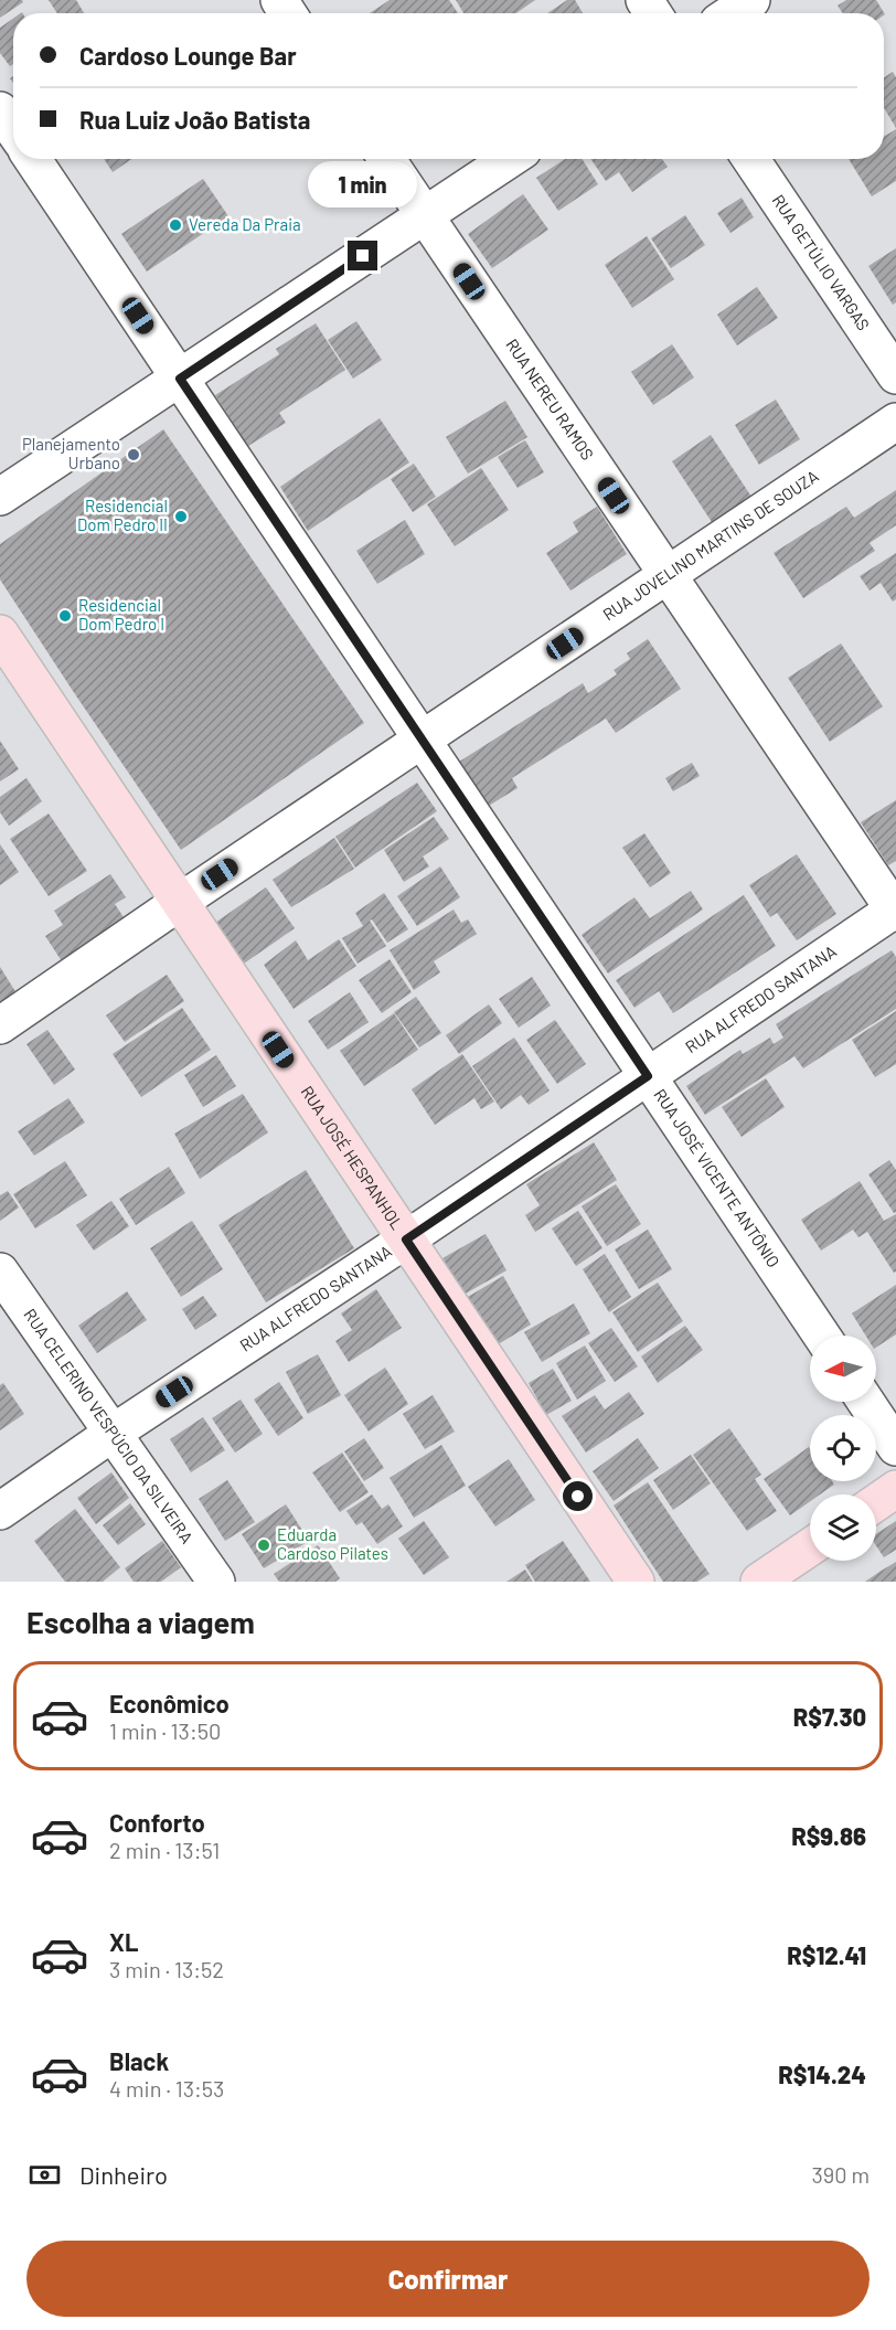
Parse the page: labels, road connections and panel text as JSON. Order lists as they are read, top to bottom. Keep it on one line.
{"streets":{"main road":["RUA JOSÉ HESPANHOL"],"street":["RUA GETÚLIO VARGAS","RUA NEREU RAMOS","RUA JOVELINO MARTINS DE SOUZA","RUA ALFREDO SANTANA","RUA JOSÉ VICENTE ANTÔNIO","RUA CELERINO VESPÚCIO DA SILVEIRA"]},"crossings":[["RUA NEREU RAMOS","RUA JOVELINO MARTINS DE SOUZA"],["RUA NEREU RAMOS","RUA ALFREDO SANTANA"],["RUA JOVELINO MARTINS DE SOUZA","RUA JOSÉ HESPANHOL"],["RUA JOVELINO MARTINS DE SOUZA","RUA JOSÉ VICENTE ANTÔNIO"],["RUA ALFREDO SANTANA","RUA JOSÉ HESPANHOL"],["RUA ALFREDO SANTANA","RUA JOSÉ VICENTE ANTÔNIO"],["RUA ALFREDO SANTANA","RUA CELERINO VESPÚCIO DA SILVEIRA"]],"places":["Vereda Da Praia","Planejamento Urbano","Residencial Dom Pedro II","Residencial Dom Pedro I","Eduarda Cardoso Pilates"],"north":"left","page":{"banner":["Cardoso Lounge Bar","Rua Luiz João Batista"],"bubble":"1 min","heading":"Escolha a viagem","list":[{"name":"Econômico","note":"1 min · 13:50","value":"R$7.30"},{"name":"Conforto","note":"2 min · 13:51","value":"R$9.86"},{"name":"XL","note":"3 min · 13:52","value":"R$12.41"},{"name":"Black","note":"4 min · 13:53","value":"R$14.24"}],"pay":["Dinheiro","390 m"],"buttons":"Confirmar"}}
